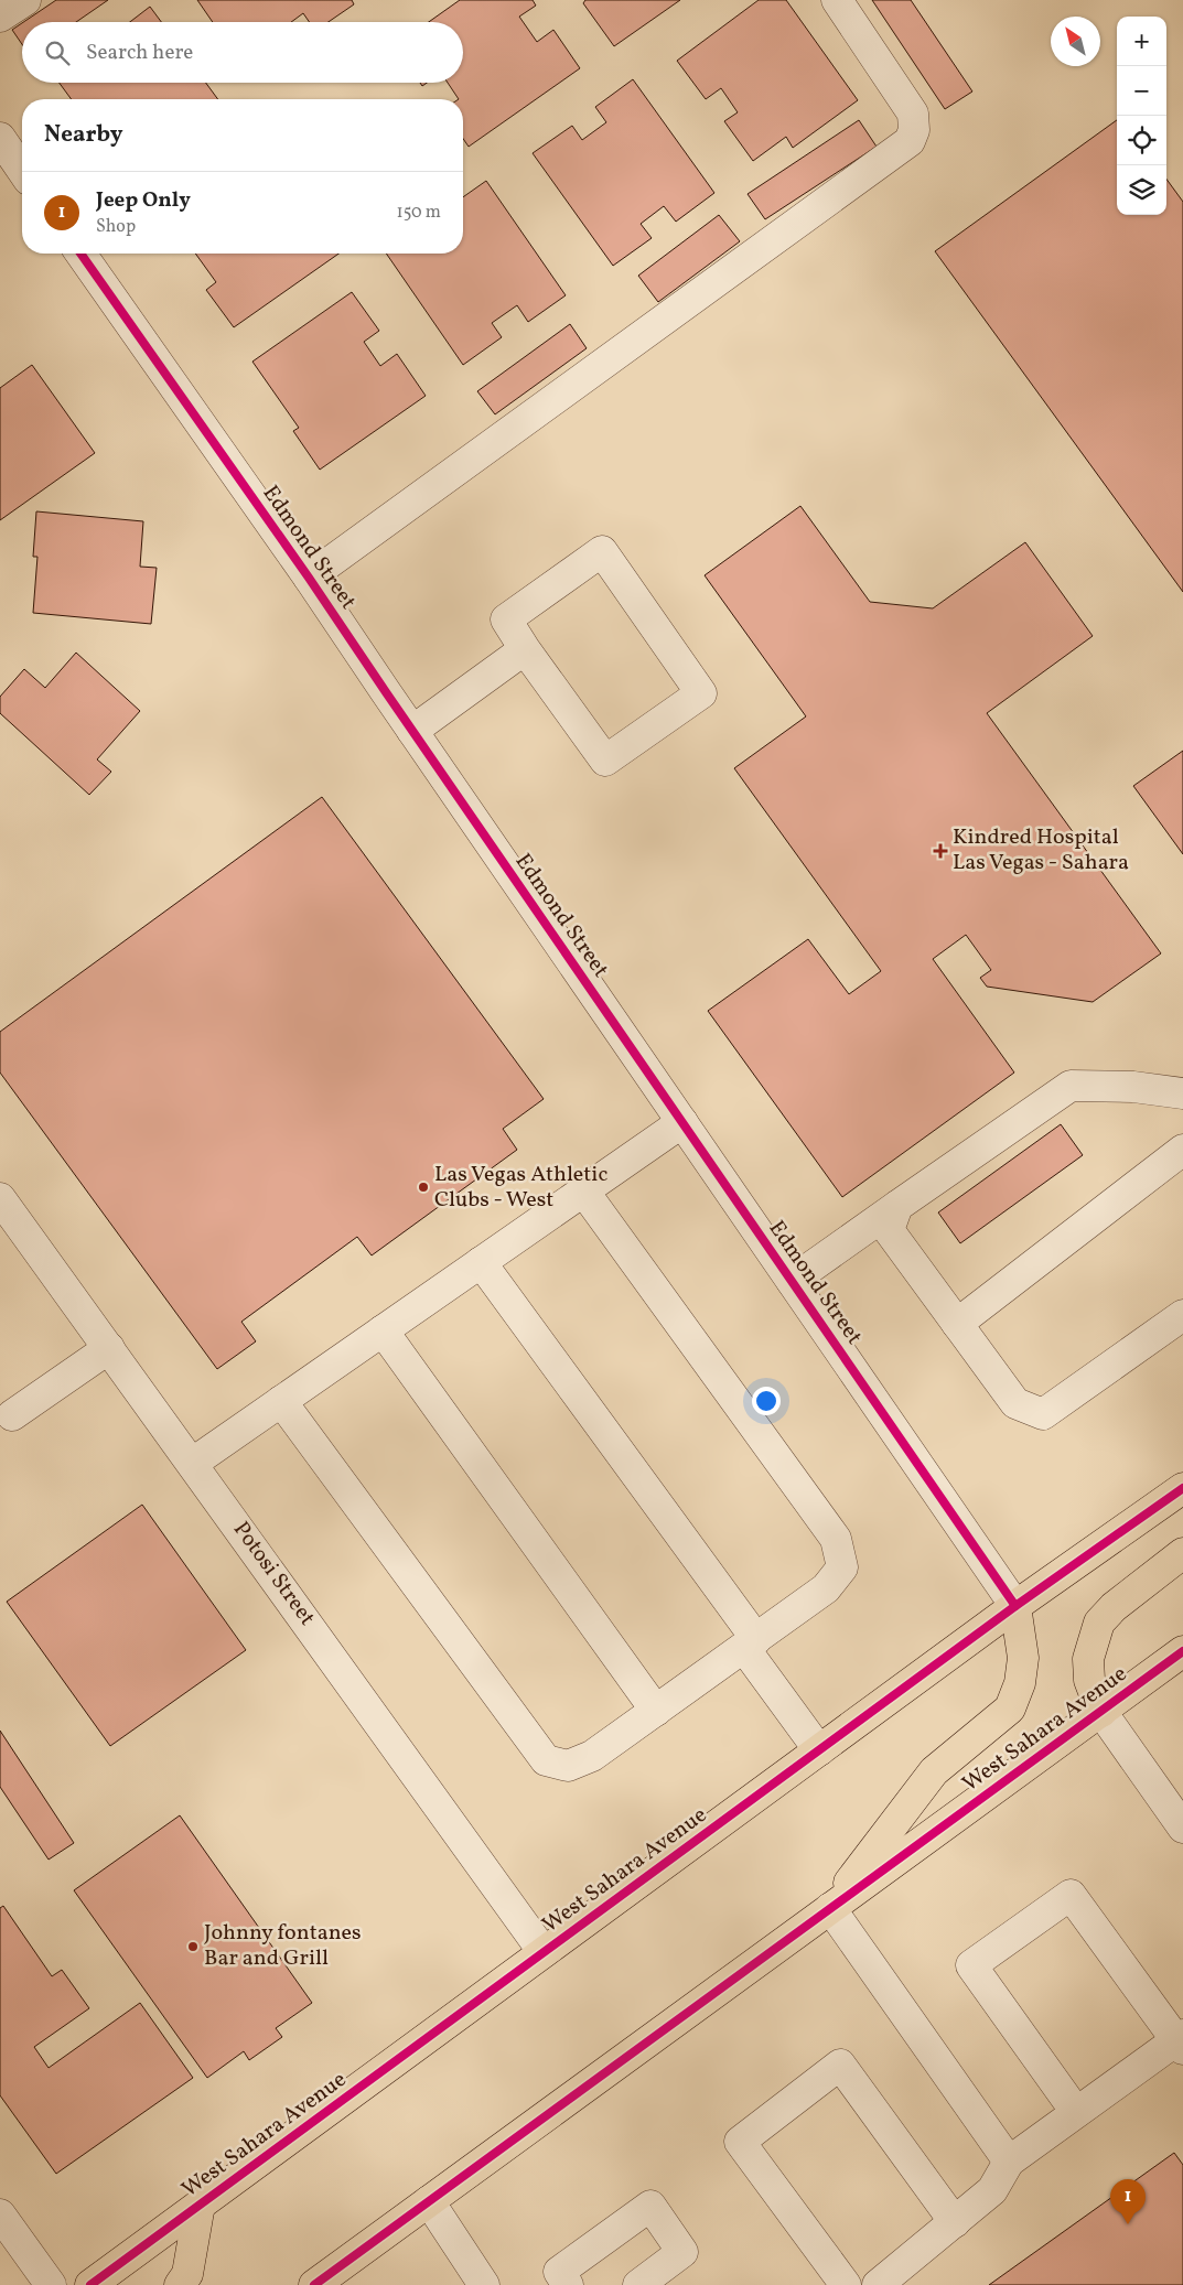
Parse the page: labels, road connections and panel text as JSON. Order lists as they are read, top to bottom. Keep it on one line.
{"streets":{"main road":["West Sahara Avenue"],"street":["Edmond Street","Potosi Street"]},"crossings":[["Edmond Street","West Sahara Avenue"],["Potosi Street","West Sahara Avenue"]],"places":{"health":["Kindred Hospital Las Vegas - Sahara"],"other":["Las Vegas Athletic Clubs - West","Johnny fontanes Bar and Grill"]},"north":"top left","page":{"map_buttons":["+","−"],"search":"Search here","heading":"Nearby","list":[{"mark":"1","name":"Jeep Only","note":"Shop","value":"150 m"}],"pins":"1"}}
